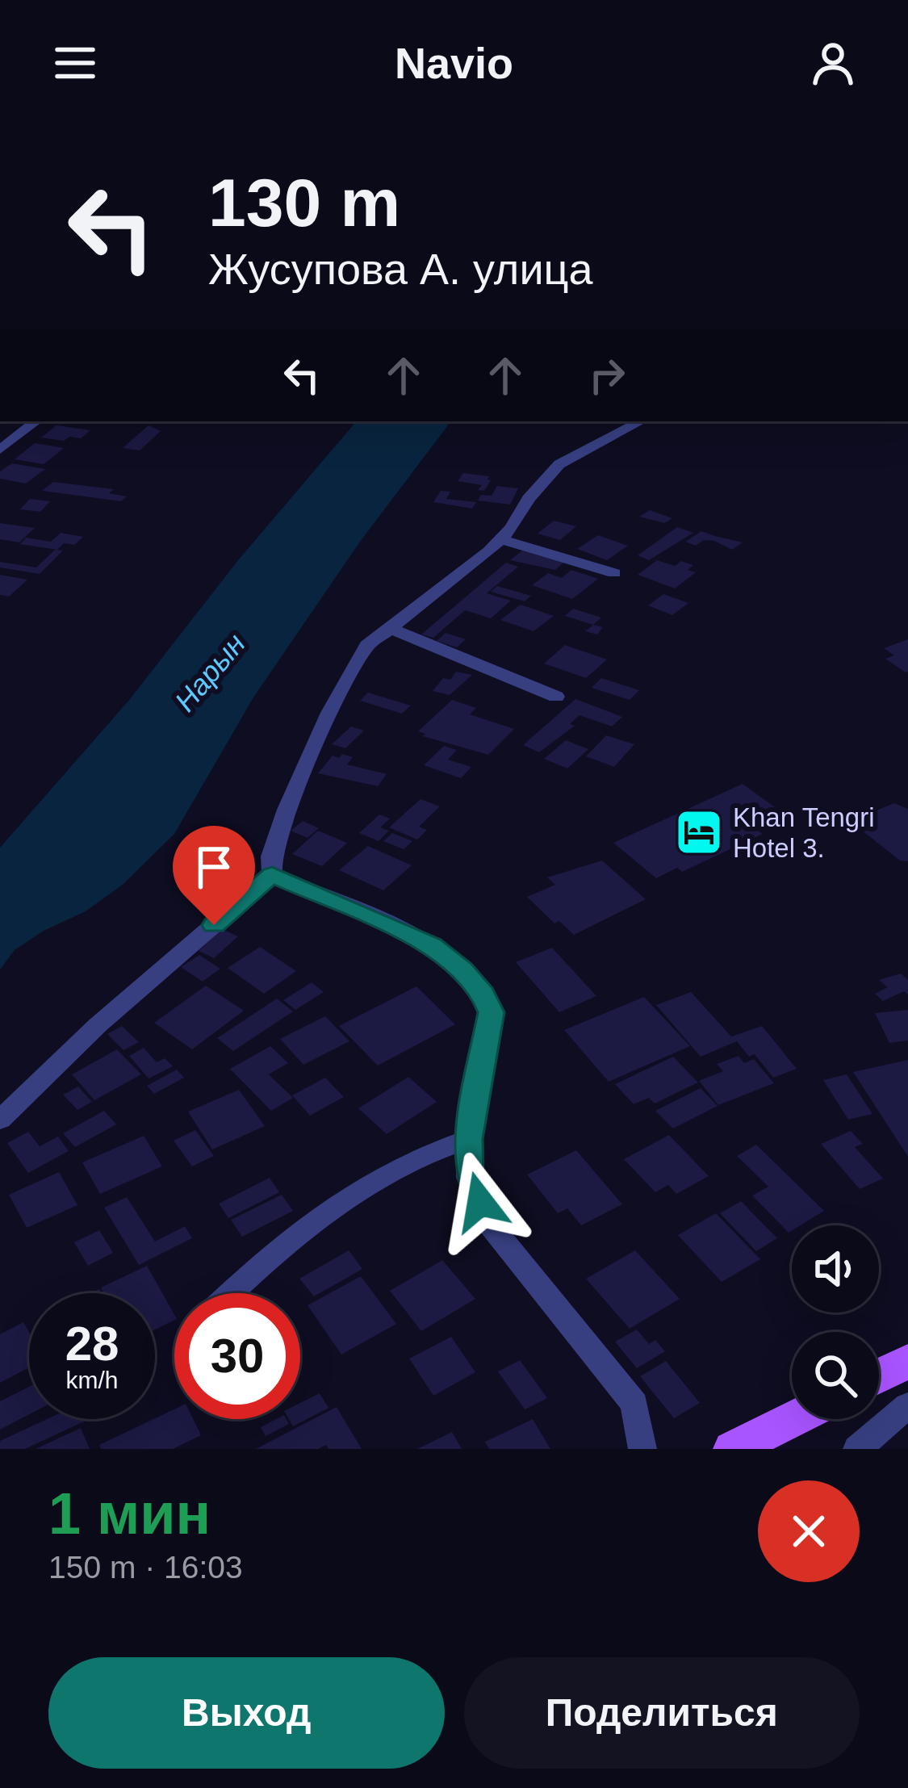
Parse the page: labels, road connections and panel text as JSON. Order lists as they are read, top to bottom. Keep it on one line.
{"water":["Нарын"],"places":{"hotel":["Khan Tengri Hotel 3."]},"page":{"header":"Navio","turn":["130 m","Жусупова А. улица"],"speed":"28 km/h","limit":"30","heading":["1 мин","150 m · 16:03"],"buttons":["Выход","Поделиться"]}}
